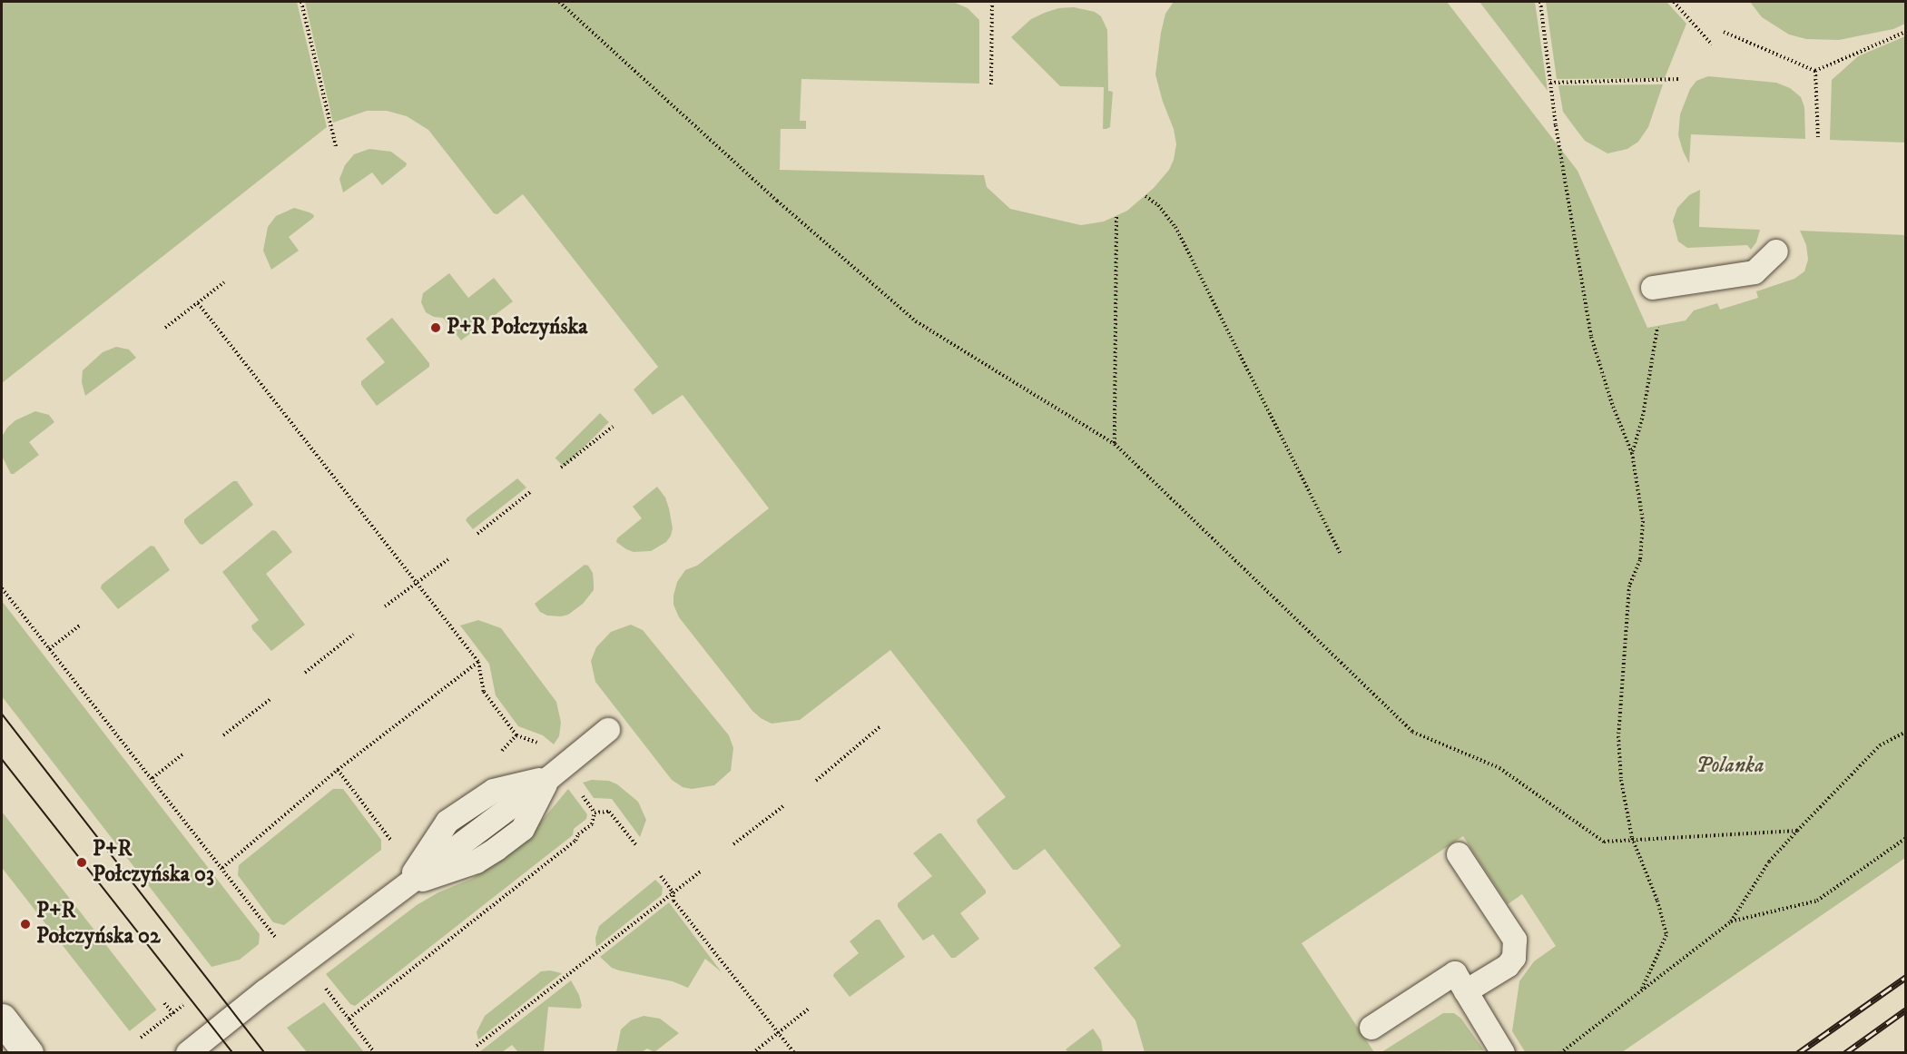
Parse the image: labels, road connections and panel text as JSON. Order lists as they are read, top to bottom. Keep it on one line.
{"parks":["Polanka"],"places":["P+R Połczyńska","P+R Połczyńska 03","P+R Połczyńska 02"]}
